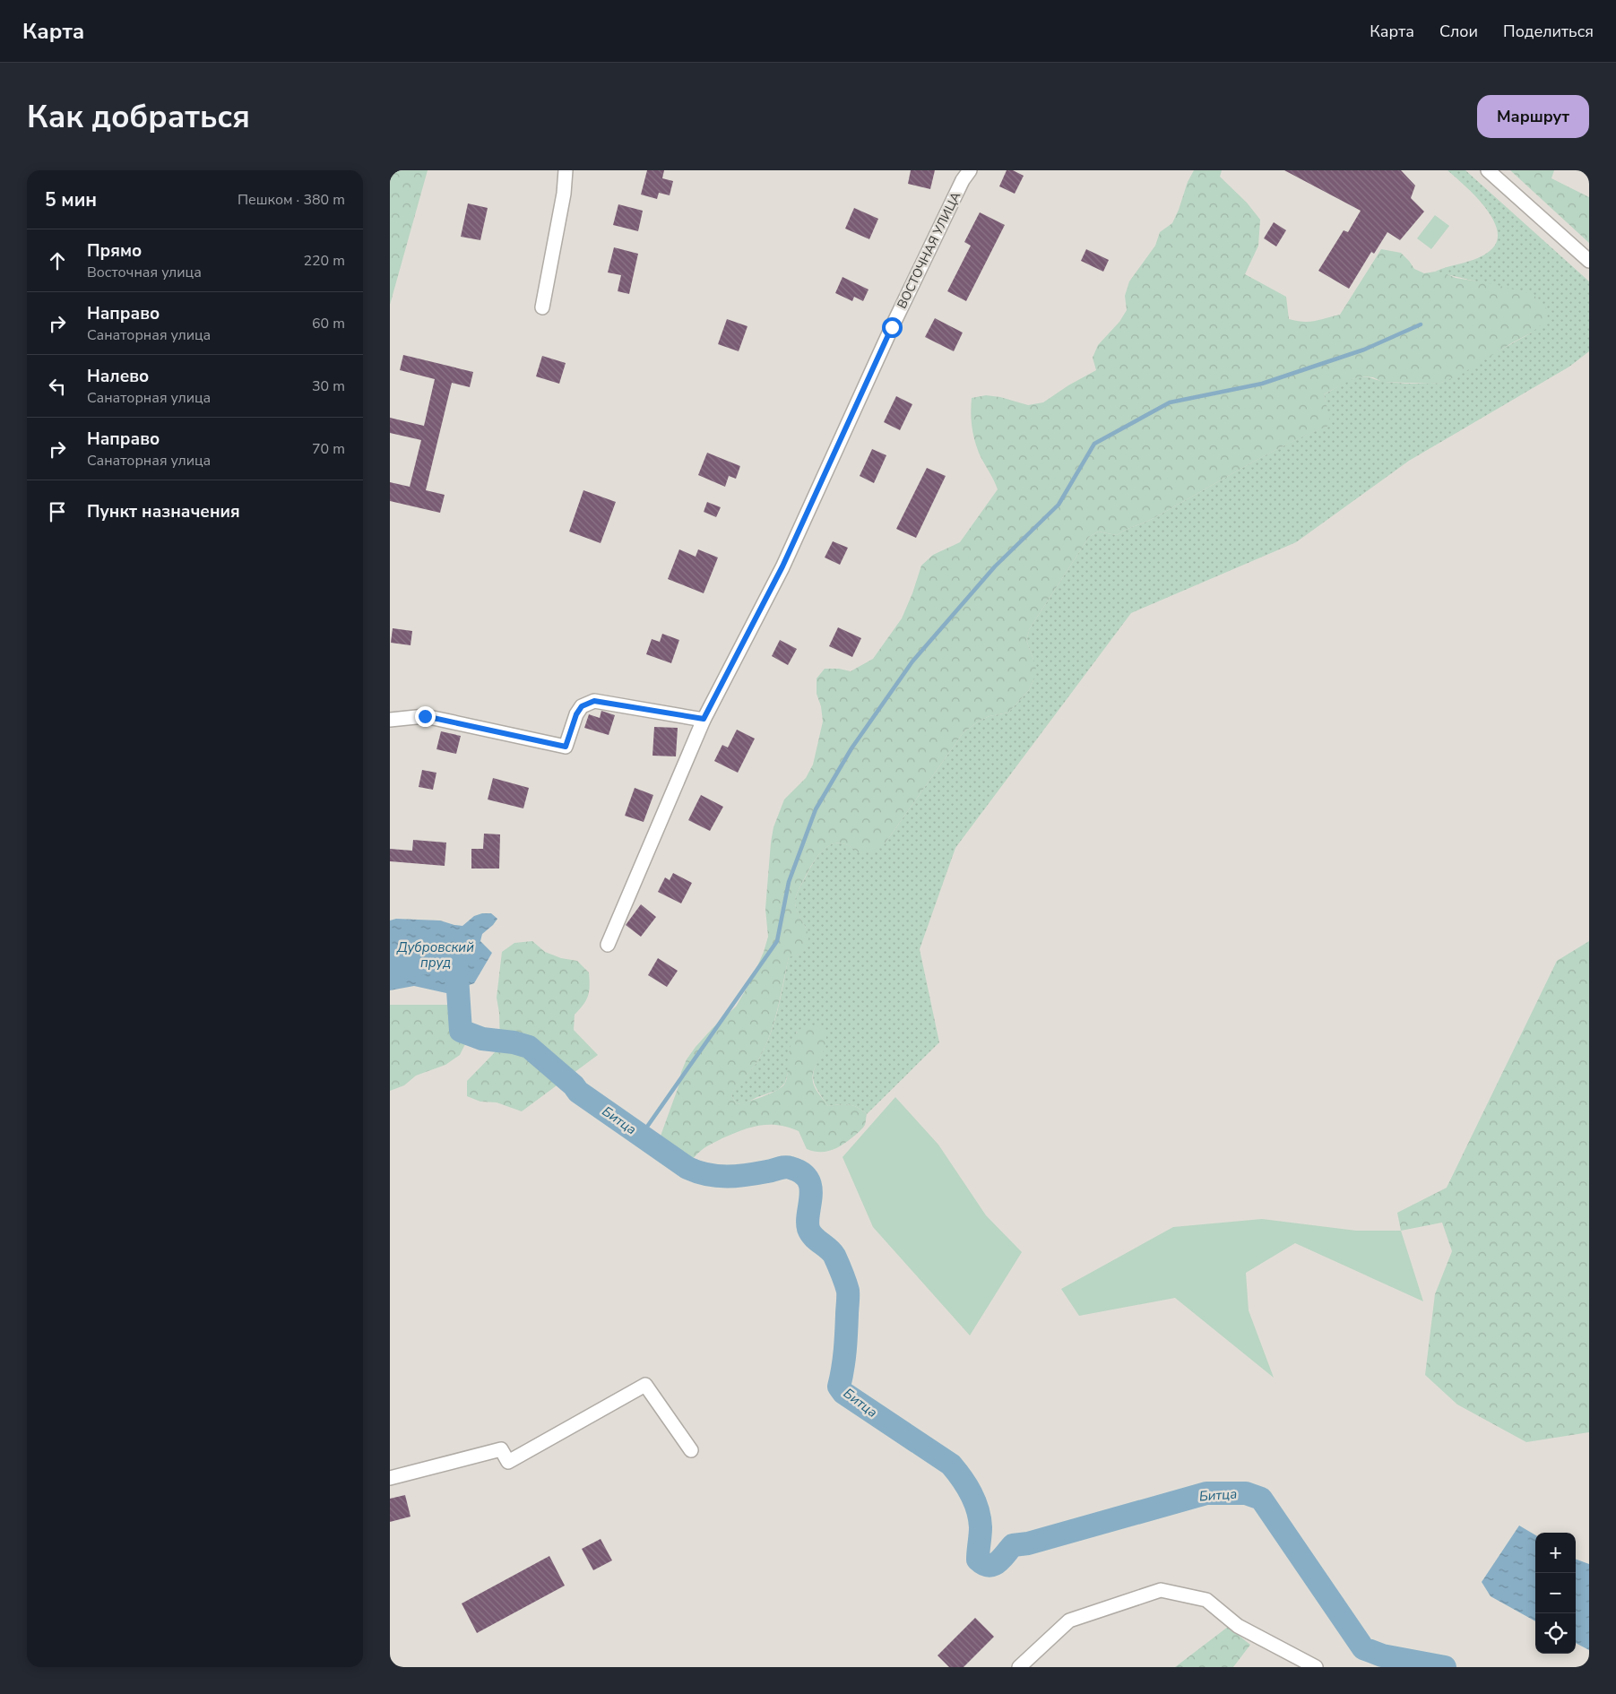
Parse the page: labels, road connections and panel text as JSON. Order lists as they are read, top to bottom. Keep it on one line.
{"streets":{"street":["ВОСТОЧНАЯ УЛИЦА"]},"water":["Дубровский пруд","Битца"],"page":{"header":"Карта","nav":["Карта","Слои","Поделиться"],"buttons":"Маршрут","title":"Как добраться","heading":["5 мин","Пешком · 380 m"],"list":[["Прямо","Восточная улица","220 m"],["Направо","Санаторная улица","60 m"],["Налево","Санаторная улица","30 m"],["Направо","Санаторная улица","70 m"],"Пункт назначения"],"map_buttons":["+","−"]}}
